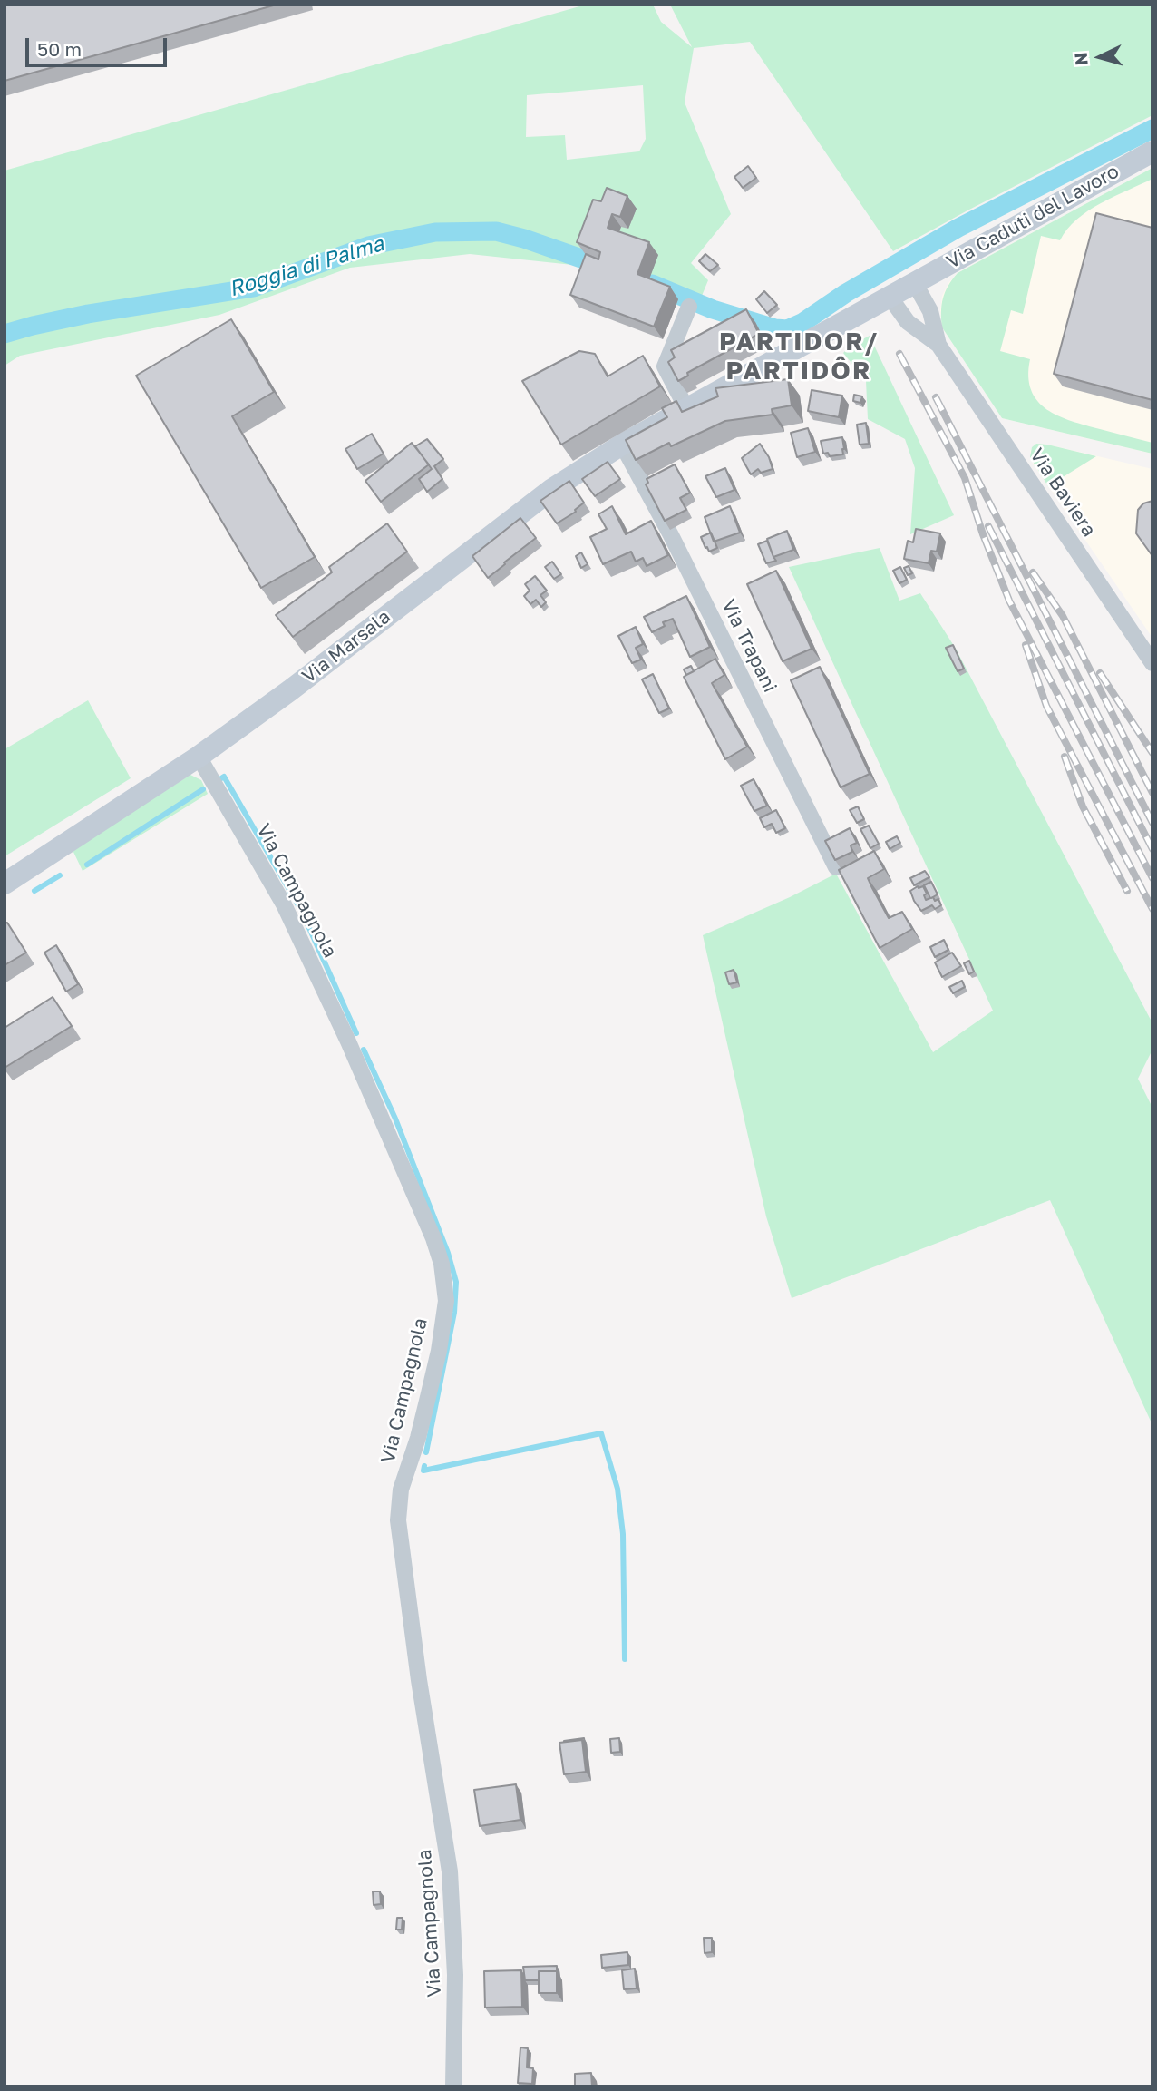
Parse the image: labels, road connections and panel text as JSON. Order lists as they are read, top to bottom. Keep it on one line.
{"streets":{"street":["Via Caduti del Lavoro","Via Baviera","Via Trapani","Via Marsala","Via Campagnola"]},"crossings":[["Via Caduti del Lavoro","Via Baviera"],["Via Caduti del Lavoro","Via Marsala"],["Via Baviera","Via Marsala"],["Via Trapani","Via Marsala"],["Via Marsala","Via Campagnola"]],"districts":["PARTIDOR/ PARTIDÔR"],"water":["Roggia di Palma"],"scale_bar":"50 m","north":"left"}
